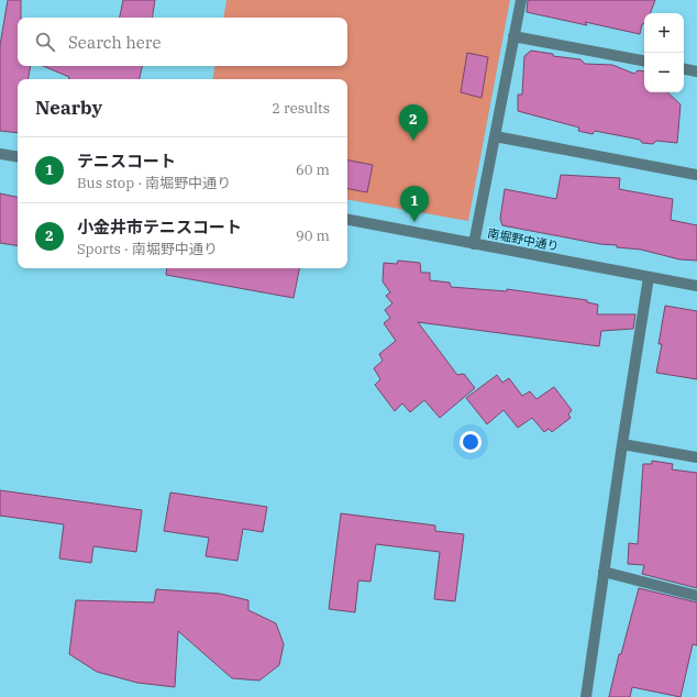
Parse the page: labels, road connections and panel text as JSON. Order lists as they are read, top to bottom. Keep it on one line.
{"streets":{"street":["南堀野中通り"]},"page":{"map_buttons":["+","−"],"search":"Search here","heading":["Nearby","2 results"],"pins":["2","1"],"list":[{"mark":"1","name":"テニスコート","note":"Bus stop · 南堀野中通り","value":"60 m"},{"mark":"2","name":"小金井市テニスコート","note":"Sports · 南堀野中通り","value":"90 m"}]}}
